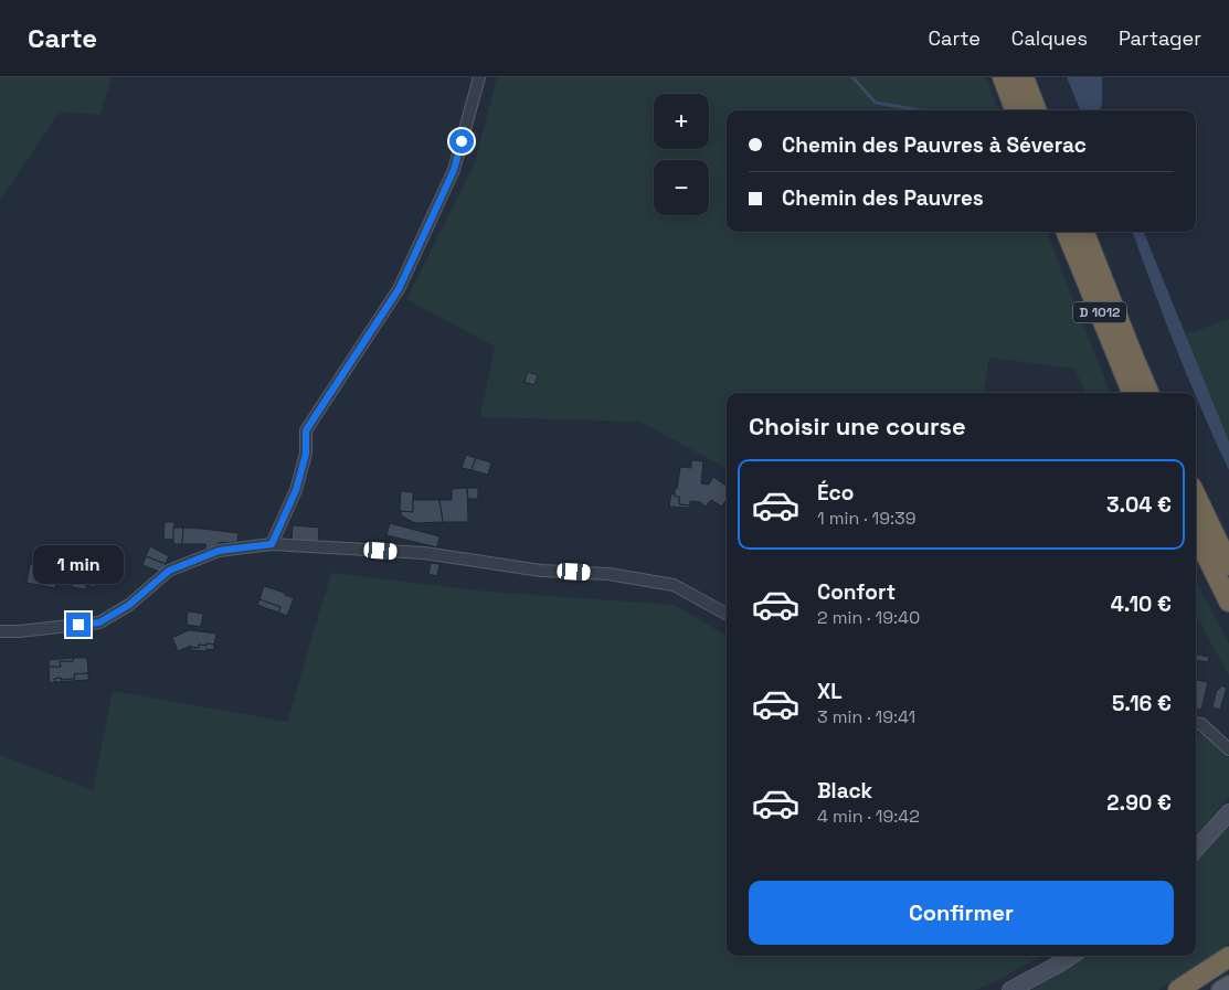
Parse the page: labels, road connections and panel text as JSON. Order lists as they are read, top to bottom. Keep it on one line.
{"streets":{"highway":["D 1012"]},"page":{"header":"Carte","nav":["Carte","Calques","Partager"],"map_buttons":["+","−"],"banner":["Chemin des Pauvres à Séverac","Chemin des Pauvres"],"heading":"Choisir une course","list":[{"name":"Éco","note":"1 min · 19:39","value":"3.04 €"},{"name":"Confort","note":"2 min · 19:40","value":"4.10 €"},{"name":"XL","note":"3 min · 19:41","value":"5.16 €"},{"name":"Black","note":"4 min · 19:42","value":"2.90 €"}],"bubble":"1 min","buttons":"Confirmer"}}
